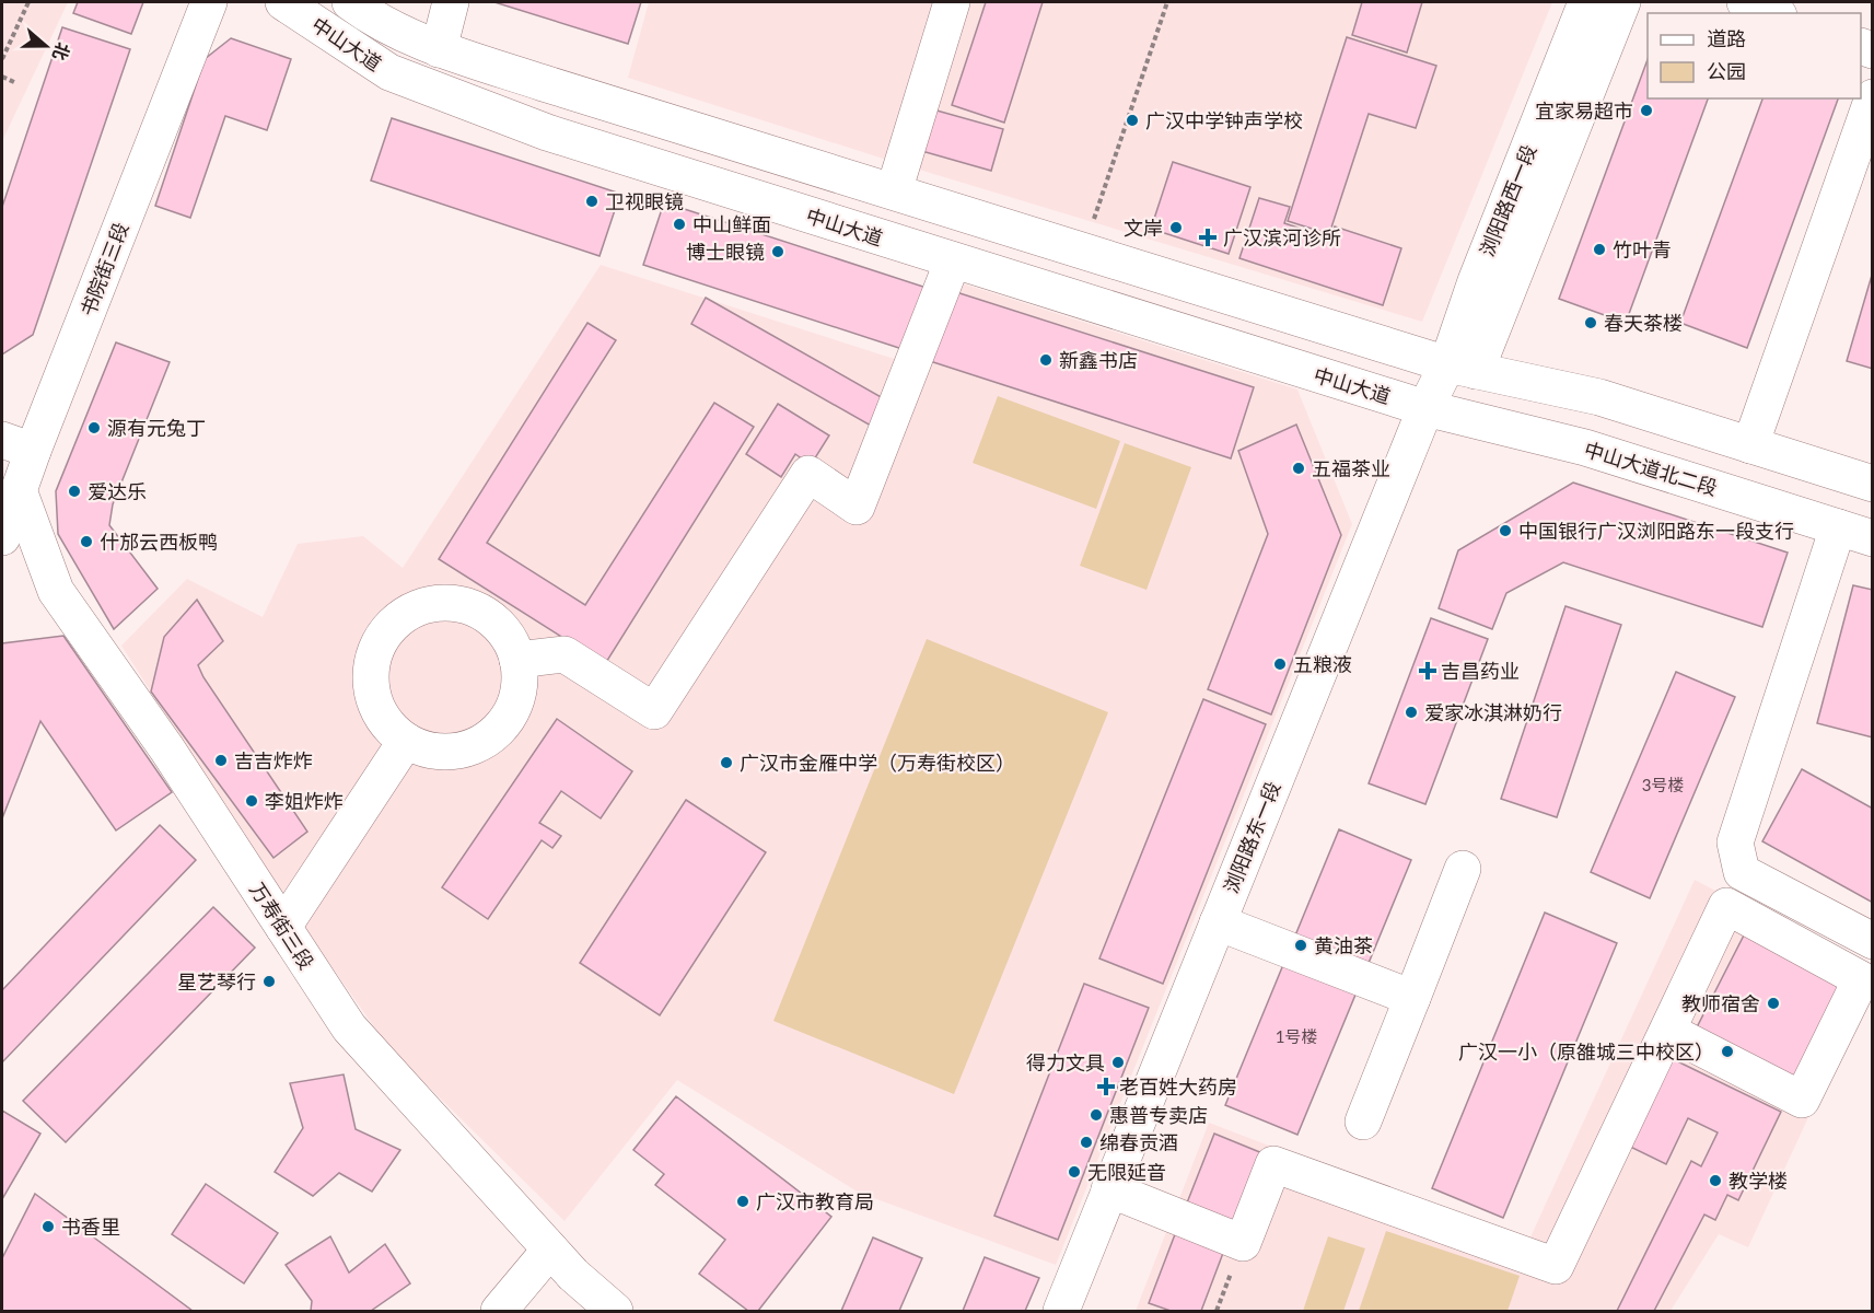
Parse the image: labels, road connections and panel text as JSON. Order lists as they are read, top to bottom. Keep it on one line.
{"streets":{"street":["中山大道","浏阳路西一段","书院街三段","中山大道北二段","浏阳路东一段","万寿街三段"]},"crossings":[["中山大道","浏阳路西一段"],["中山大道","中山大道北二段"],["中山大道","浏阳路东一段"],["浏阳路西一段","浏阳路东一段"],["书院街三段","万寿街三段"],["中山大道北二段","浏阳路东一段"]],"places":{"other":["宜家易超市","广汉中学钟声学校","卫视眼镜","中山鲜面","文岸","竹叶青","博士眼镜","春天茶楼","新鑫书店","源有元兔丁","五福茶业","爱达乐","中国银行广汉浏阳路东一段支行","什邡云西板鸭","五粮液","爱家冰淇淋奶行","吉吉炸炸","广汉市金雁中学（万寿街校区）","李姐炸炸","黄油茶","星艺琴行","教师宿舍","广汉一小（原雒城三中校区）","得力文具","惠普专卖店","绵春贡酒","无限延音","教学楼","广汉市教育局","书香里"],"health":["广汉滨河诊所","吉昌药业","老百姓大药房"]},"house_numbers":["3号楼","1号楼"],"legend":["道路","公园"],"north":"right"}
